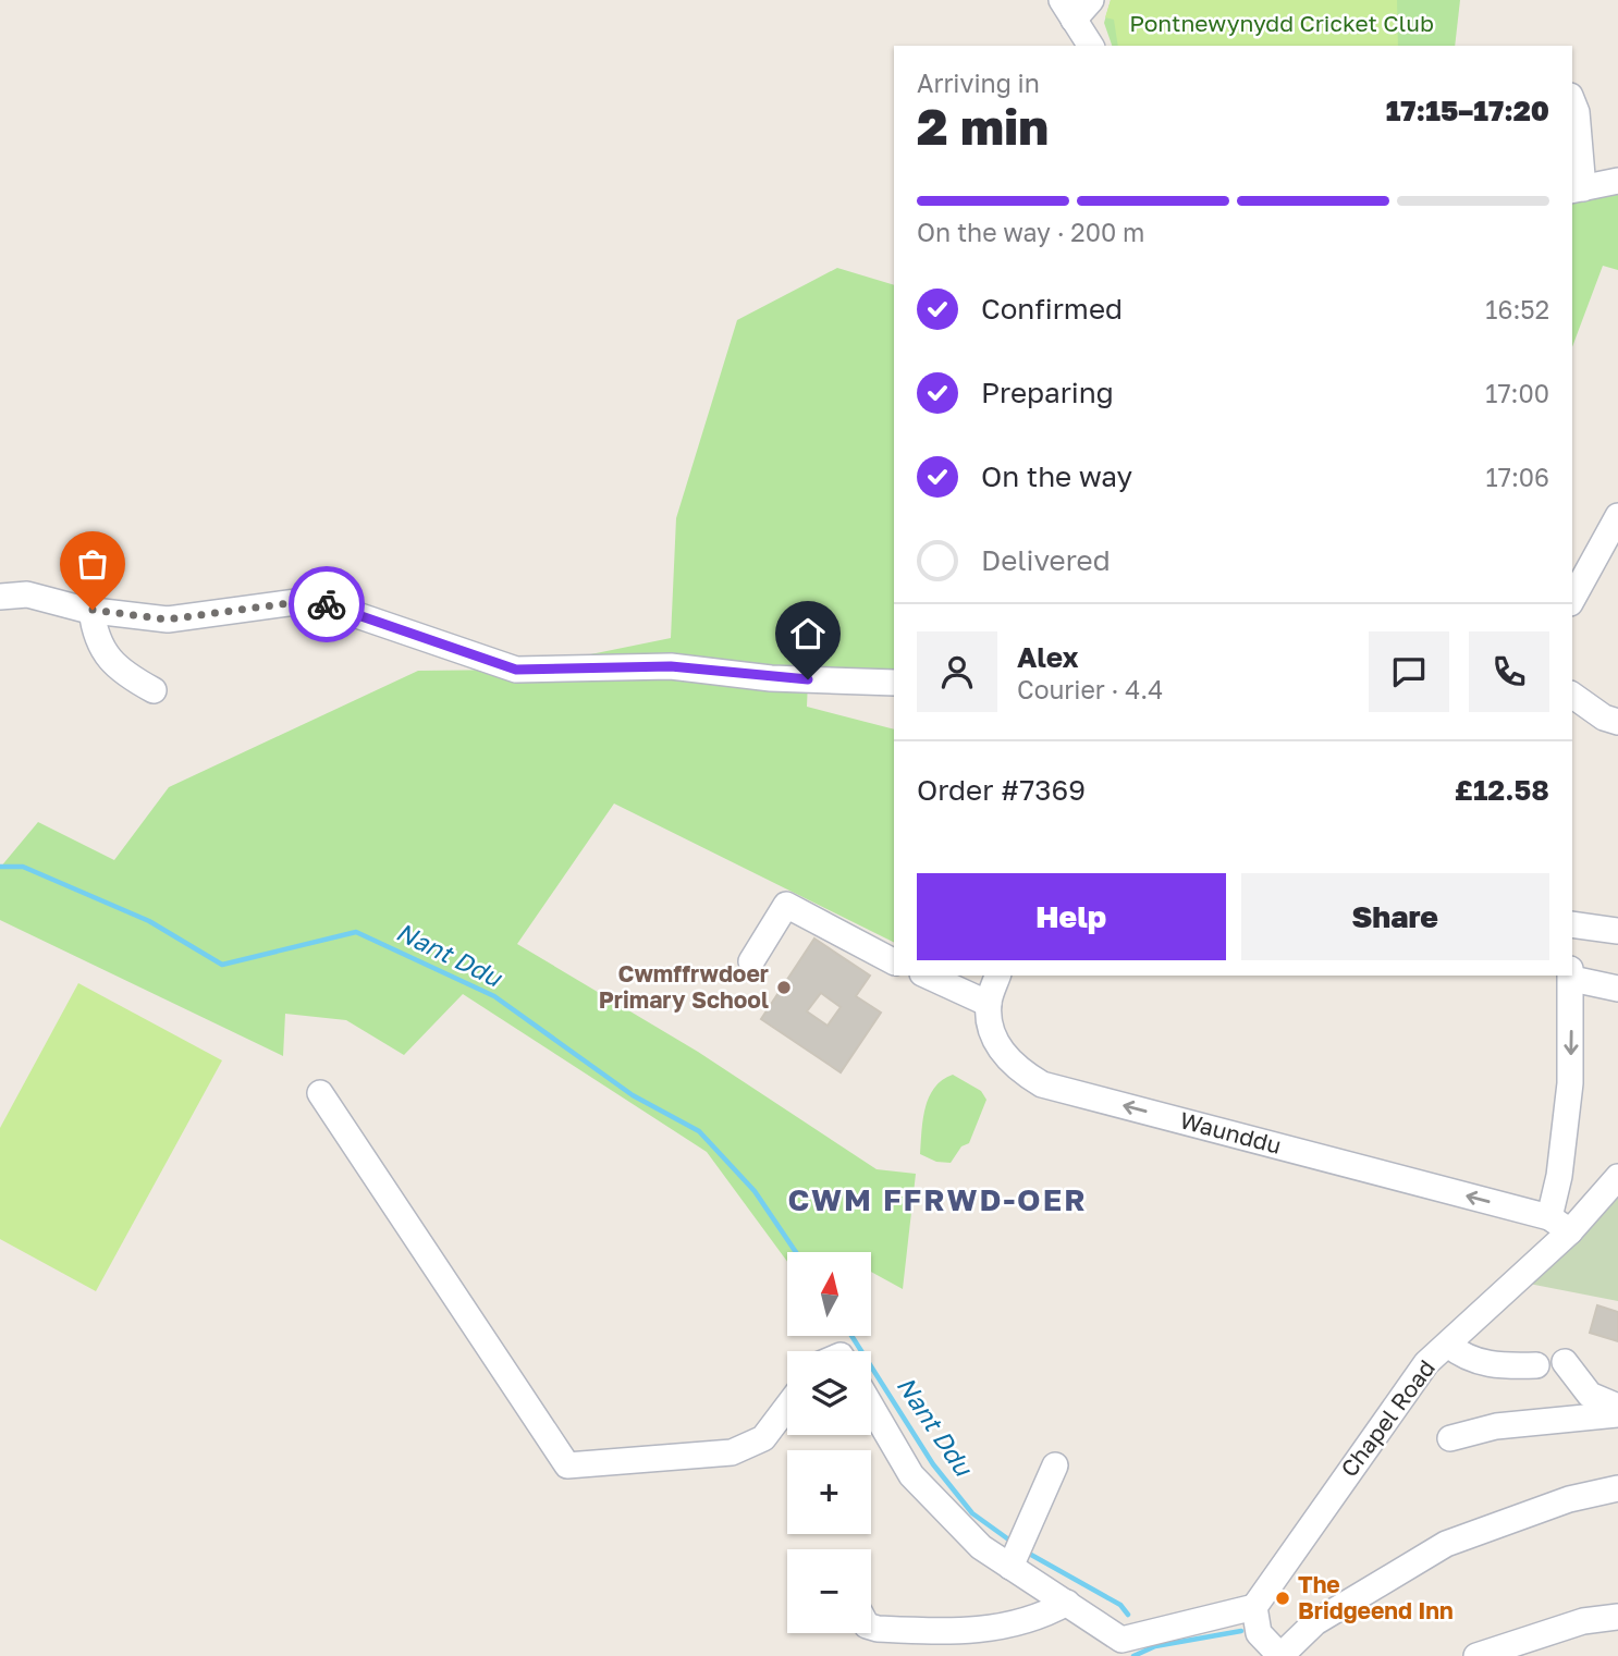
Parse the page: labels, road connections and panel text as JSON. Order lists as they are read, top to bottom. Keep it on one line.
{"streets":{"street":["Waunddu","Chapel Road"]},"crossings":[["Waunddu","Chapel Road"]],"one_way":["Waunddu"],"districts":["CWM FFRWD-OER"],"water":["Nant Ddu"],"parks":["Pontnewynydd Cricket Club"],"places":["Cwmffrwdoer Primary School","The Bridgeend Inn"],"north":"top","page":{"heading":["2 min","Arriving in","17:15–17:20"],"panel":["Alex","Courier · 4.4","Order #7369","£12.58"],"bar":"On the way · 200 m","list":[["Confirmed","16:52"],["Preparing","17:00"],["On the way","17:06"],"Delivered"],"buttons":["Help","Share"],"map_buttons":["+","−"]}}
